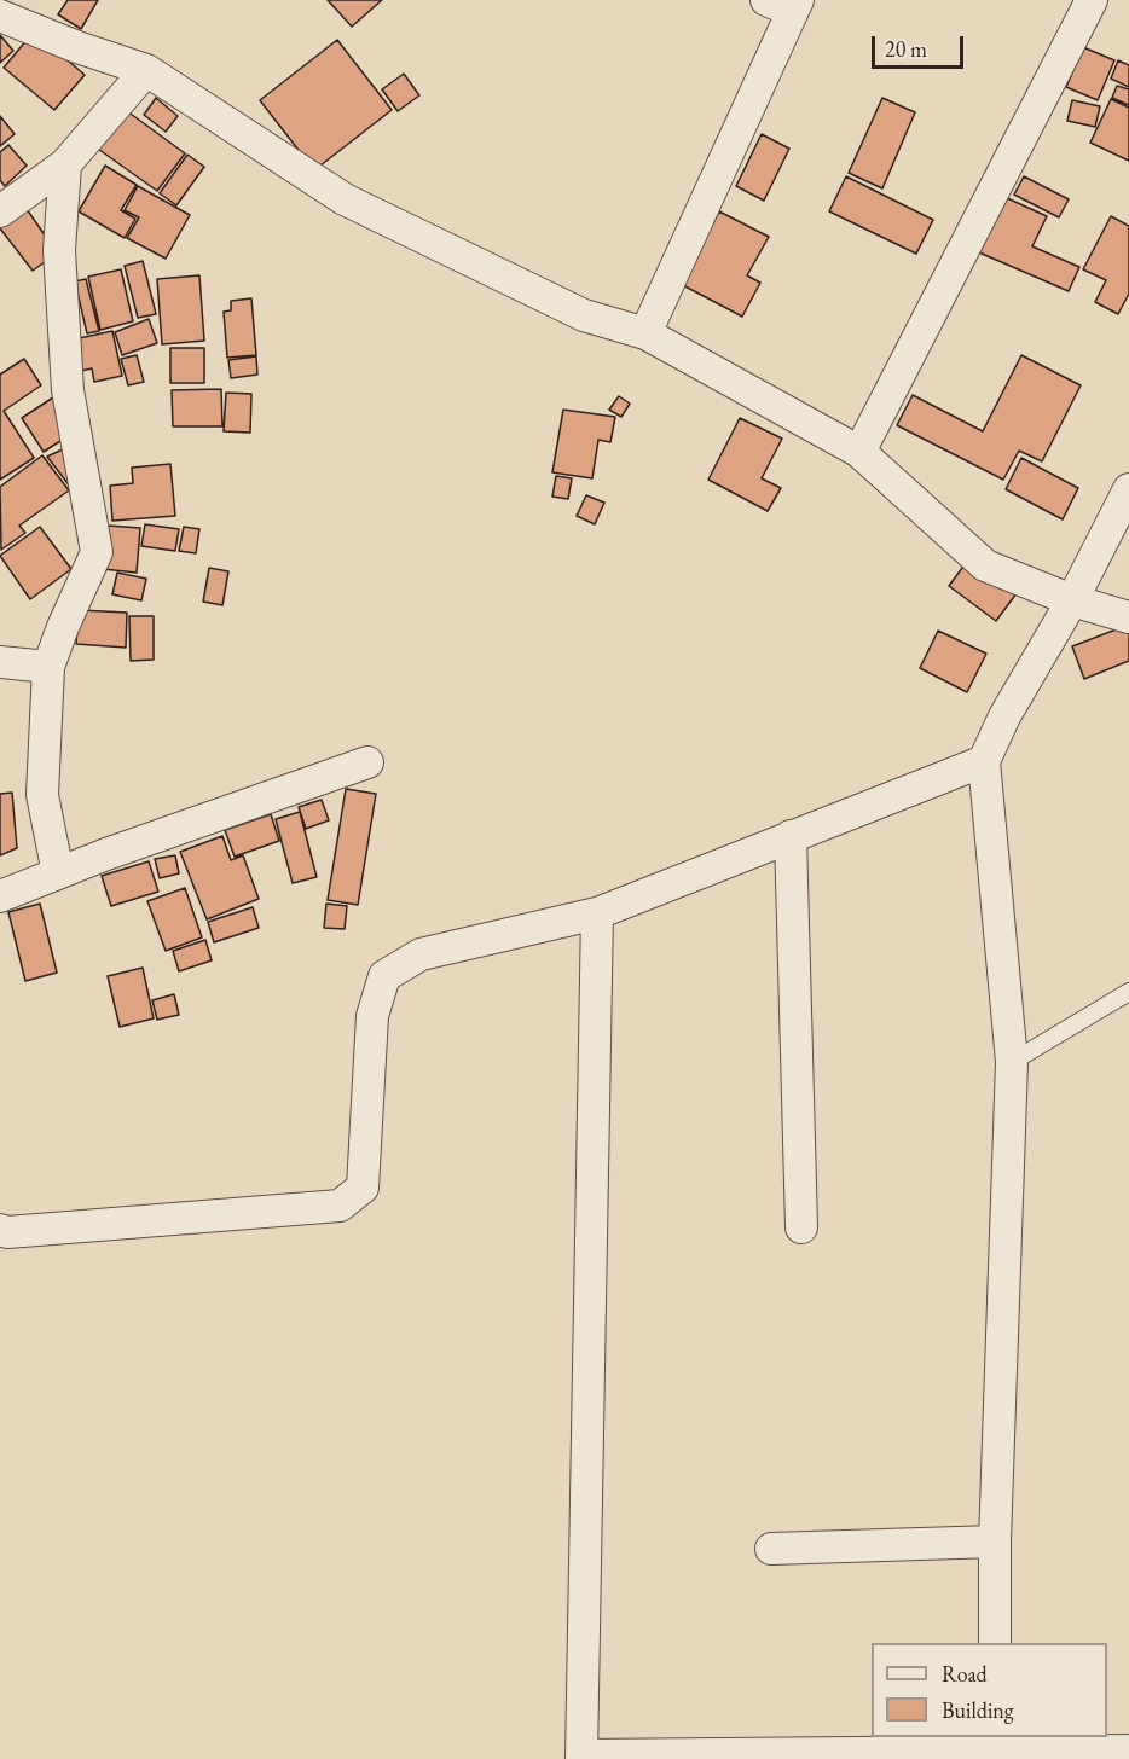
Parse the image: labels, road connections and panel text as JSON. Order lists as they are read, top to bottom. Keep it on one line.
{"legend":["Road","Building"],"scale_bar":"20 m"}
